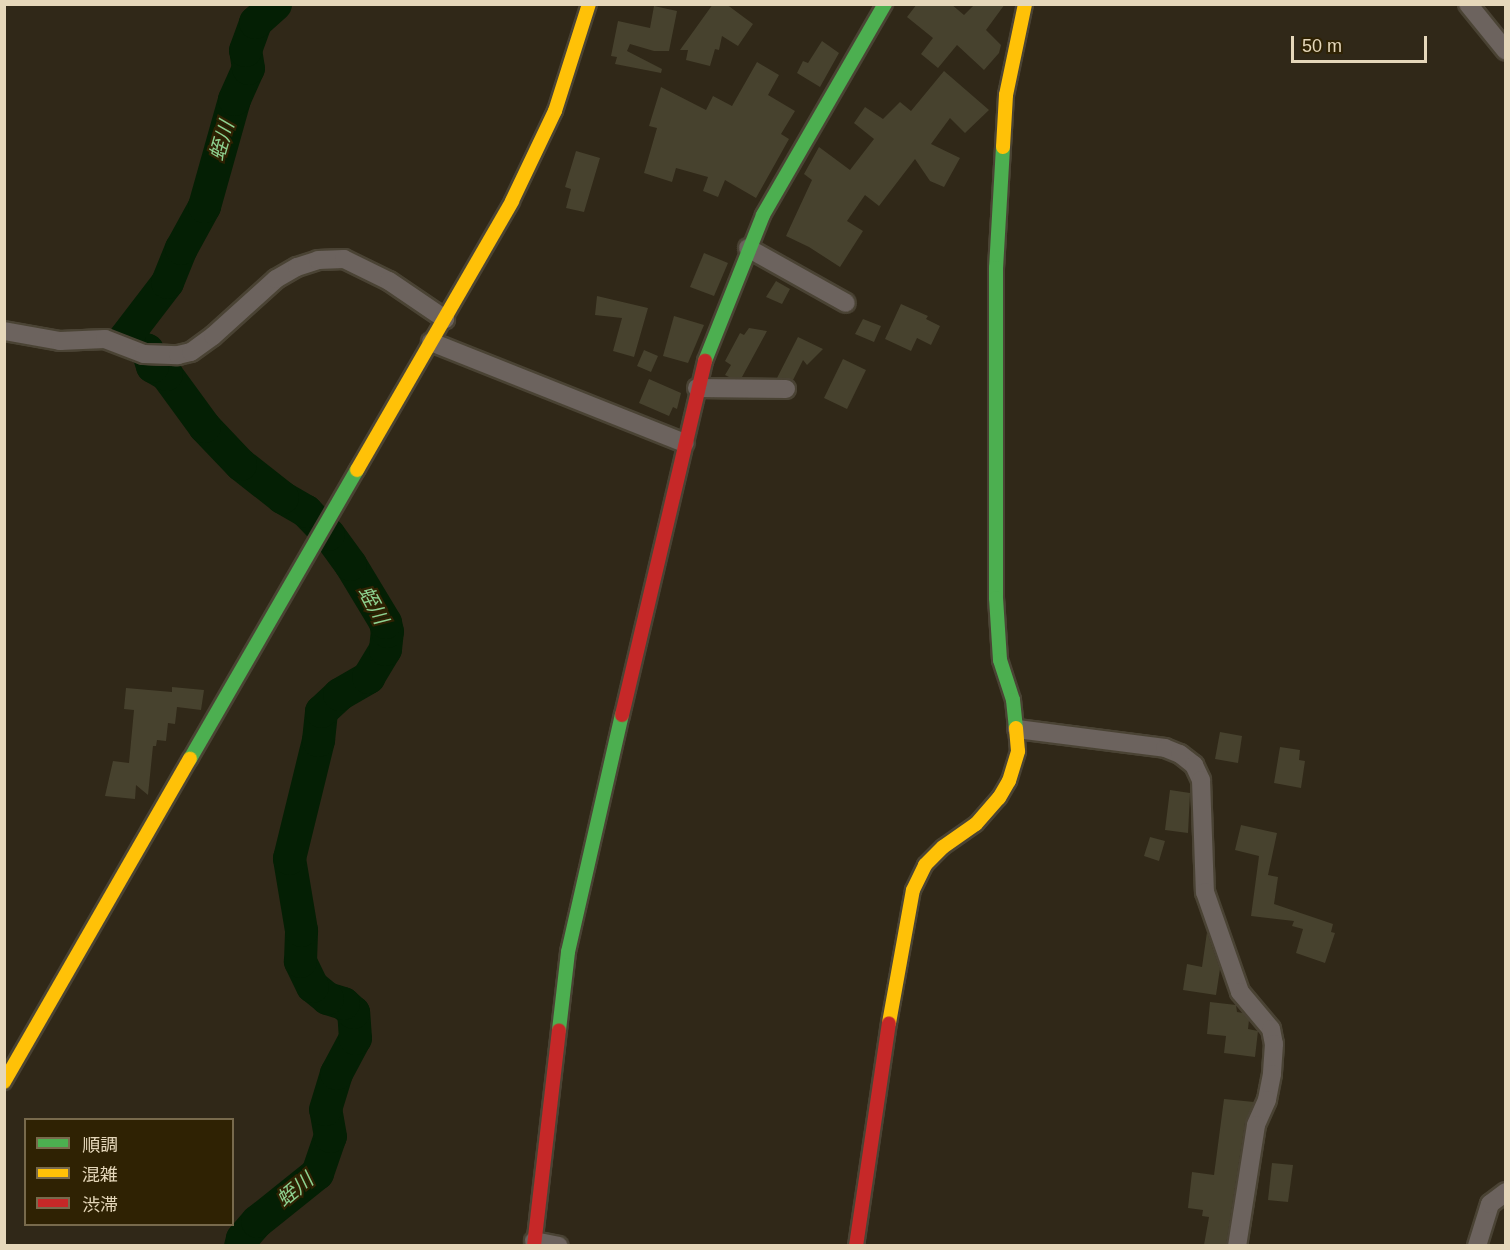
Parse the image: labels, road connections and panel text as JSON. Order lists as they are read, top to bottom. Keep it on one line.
{"water":["蛭川"],"legend":["順調","混雑","渋滞"],"scale_bar":"50 m"}
